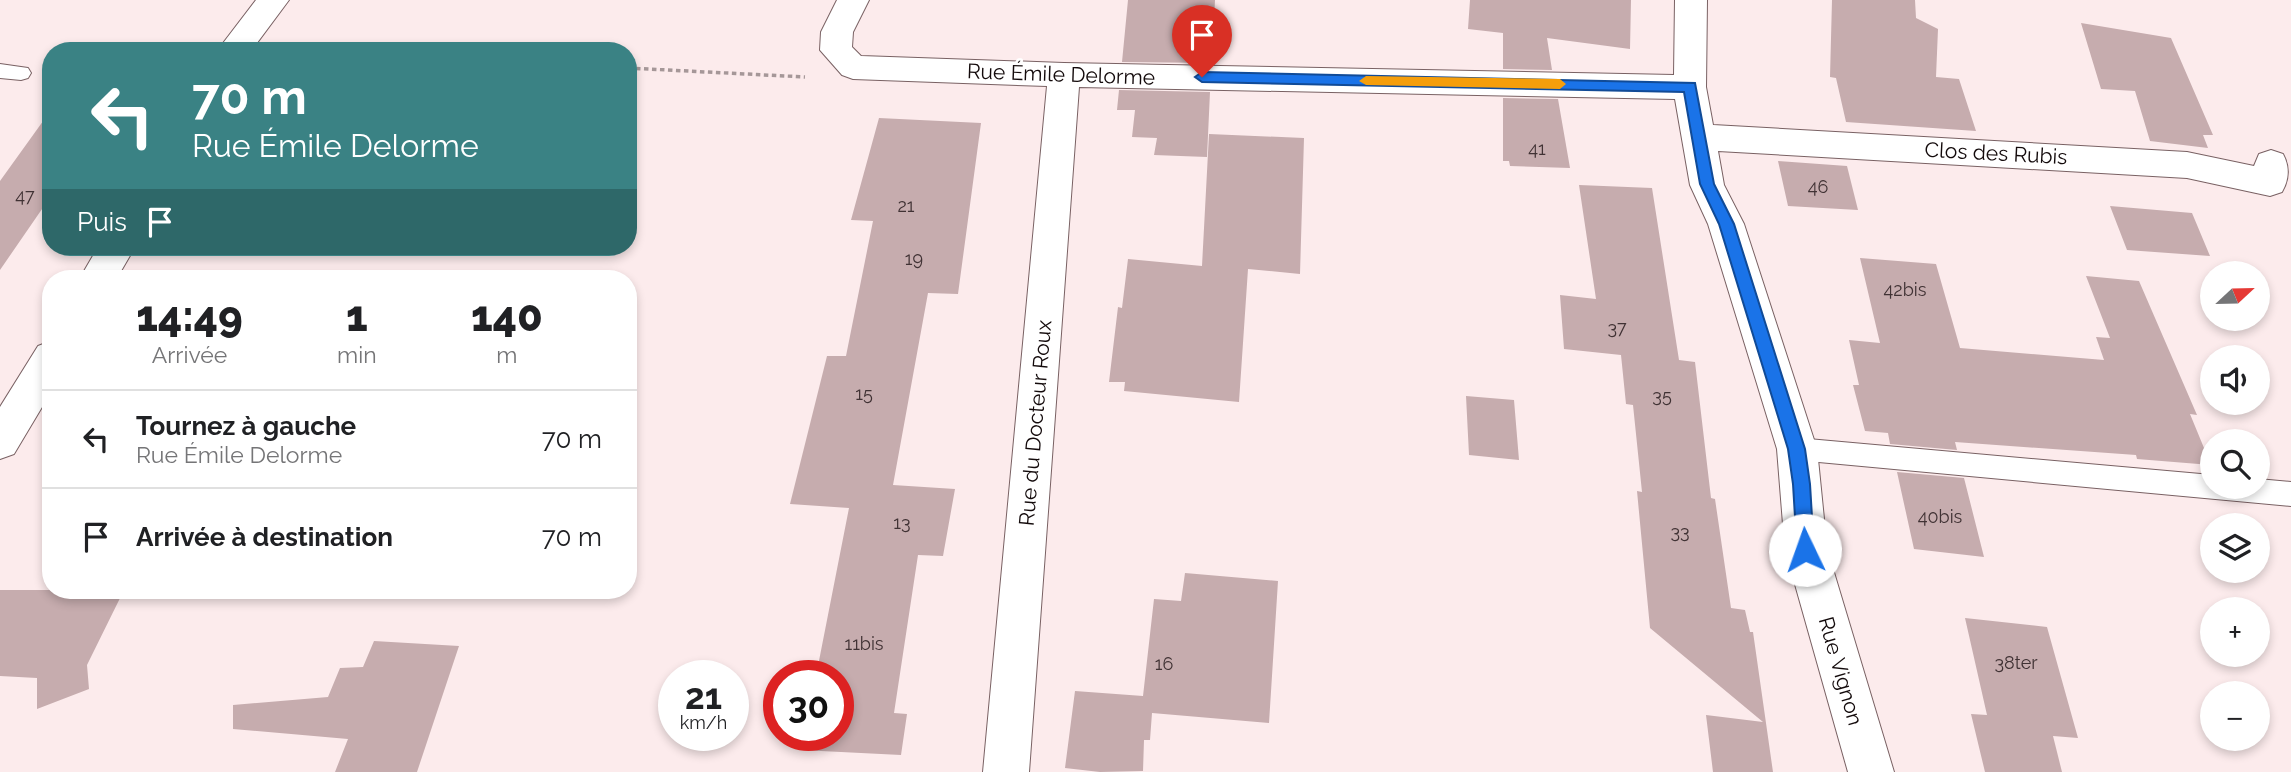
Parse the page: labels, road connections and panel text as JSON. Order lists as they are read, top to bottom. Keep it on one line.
{"streets":{"street":["Rue Émile Delorme","Clos des Rubis","Rue du Docteur Roux","Rue Vignon"]},"crossings":[["Rue Émile Delorme","Rue du Docteur Roux"],["Rue Émile Delorme","Rue Vignon"],["Clos des Rubis","Rue Vignon"]],"house_numbers":["41","46","47","21","19","42bis","37","15","35","40bis","13","33","11bis","38ter","16"],"north":"right","page":{"turn":["70 m","Rue Émile Delorme"],"then":"Puis","map_buttons":["+","−"],"eta":["14:49","Arrivée","1","min","140","m"],"list":[{"name":"Tournez à gauche","note":"Rue Émile Delorme","value":"70 m"},{"name":"Arrivée à destination","value":"70 m"}],"speed":"21 km/h","limit":"30"}}
